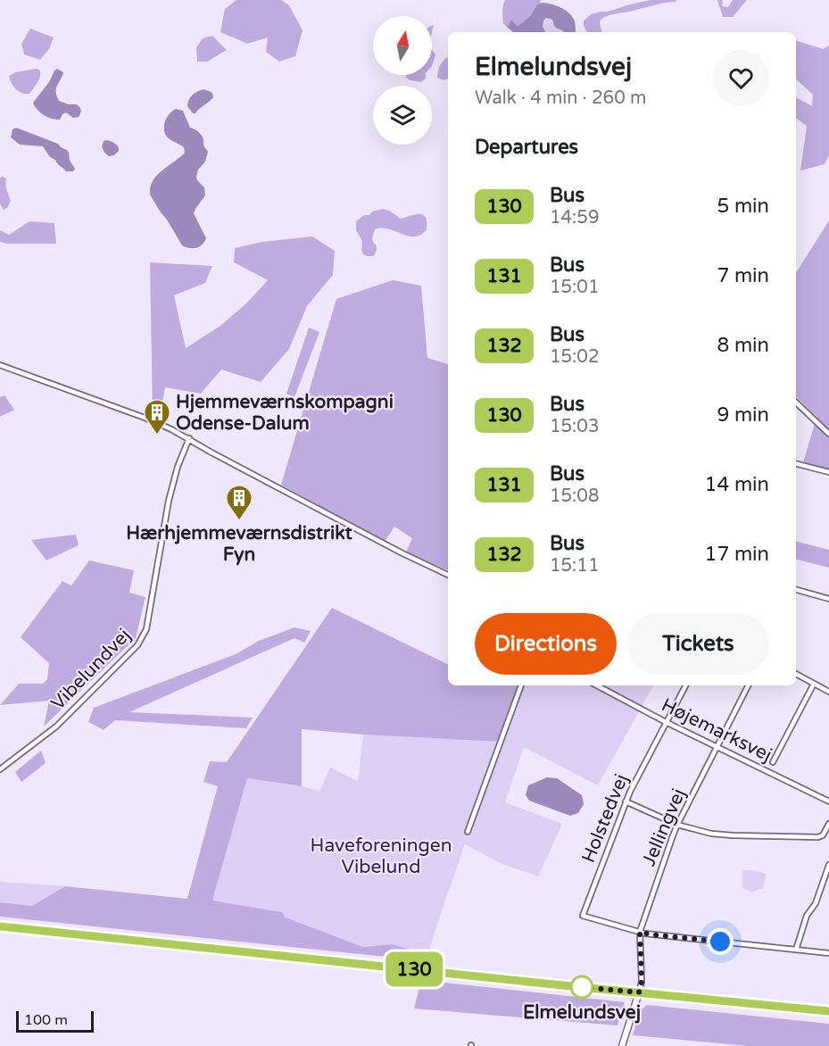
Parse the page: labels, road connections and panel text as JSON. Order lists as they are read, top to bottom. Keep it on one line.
{"streets":{"street":["Vibelundvej","Højemarksvej","Holstedvej","Jellingvej"]},"crossings":[["Højemarksvej","Holstedvej"],["Højemarksvej","Jellingvej"],["Holstedvej","Jellingvej"]],"parks":["Haveforeningen Vibelund"],"places":{"building":["Hjemmeværnskompagni Odense-Dalum","Hærhjemmeværnsdistrikt Fyn"],"other":["Elmelundsvej"]},"lines":["bus line 130"],"scale_bar":"100 m","north":"top","page":{"on_map":"130","heading":[["Elmelundsvej","Walk · 4 min · 260 m"],"Departures"],"list":[{"mark":"130","name":"Bus","note":"14:59","value":"5 min"},{"mark":"131","name":"Bus","note":"15:01","value":"7 min"},{"mark":"132","name":"Bus","note":"15:02","value":"8 min"},{"mark":"130","name":"Bus","note":"15:03","value":"9 min"},{"mark":"131","name":"Bus","note":"15:08","value":"14 min"},{"mark":"132","name":"Bus","note":"15:11","value":"17 min"}],"buttons":["Directions","Tickets"],"scale":"100 m"}}
